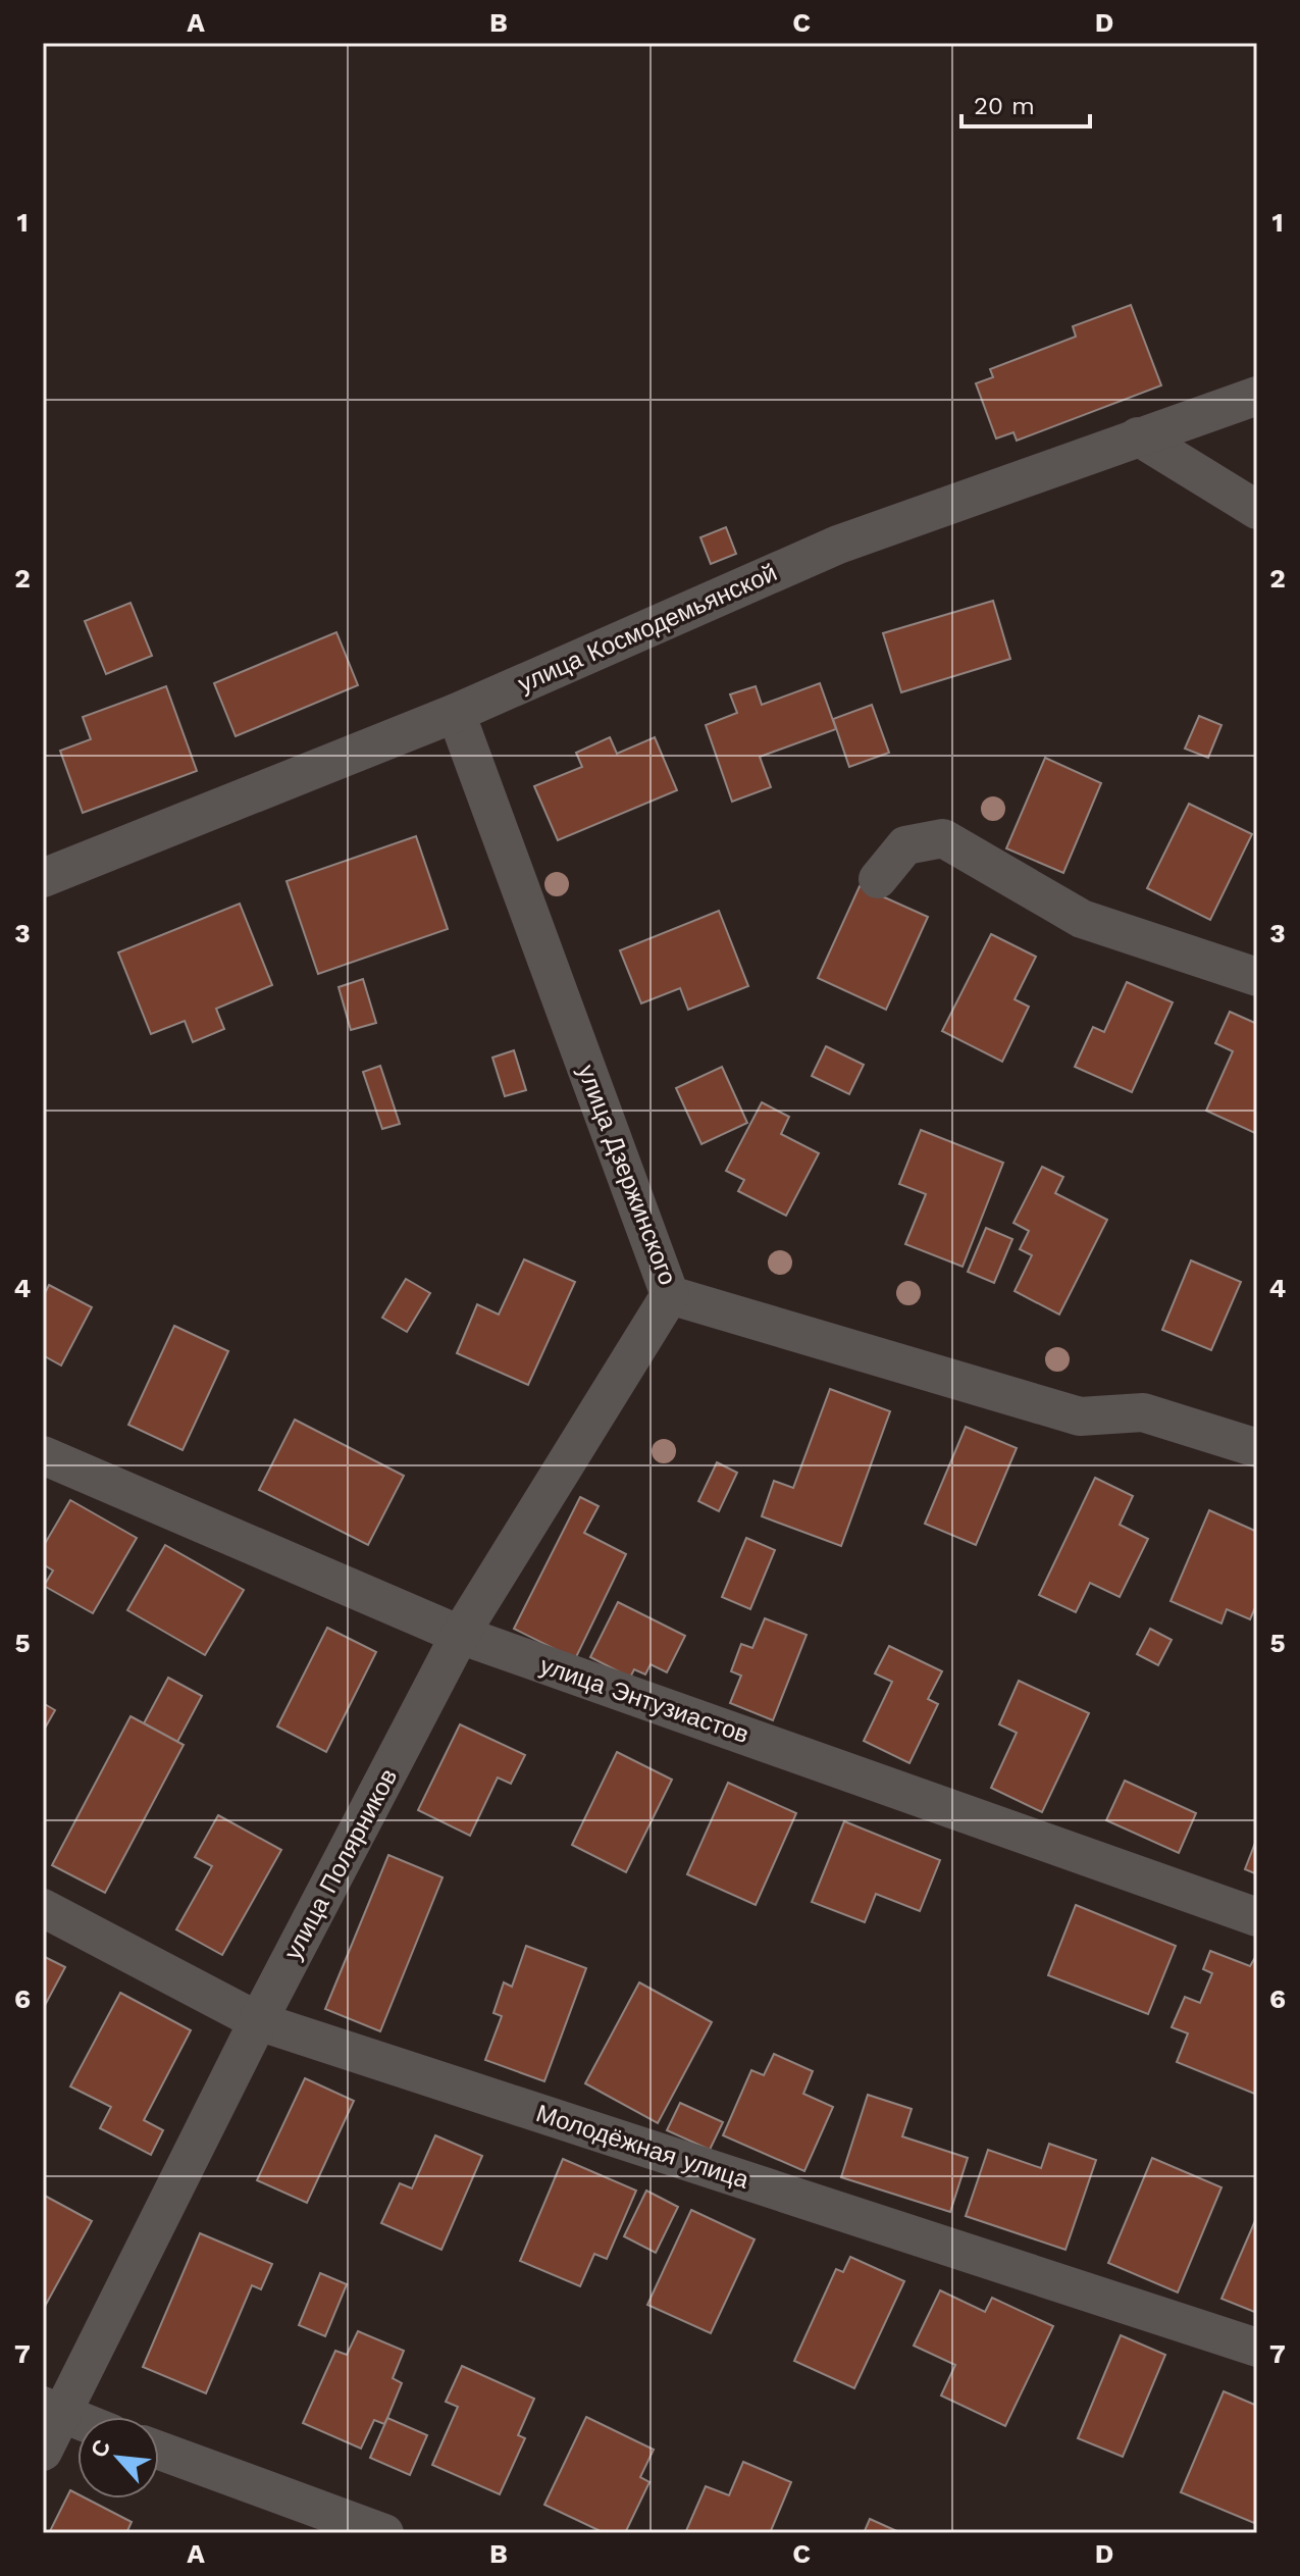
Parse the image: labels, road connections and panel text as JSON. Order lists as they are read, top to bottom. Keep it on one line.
{"streets":{"street":["улица Космодемьянской","улица Дзержинского","улица Энтузиастов","улица Полярников","Молодёжная улица"]},"crossings":[["улица Космодемьянской","улица Дзержинского"],["улица Дзержинского","улица Полярников"],["улица Энтузиастов","улица Полярников"],["улица Полярников","Молодёжная улица"]],"scale_bar":"20 m","north":"top left","grid":{"columns":["A","B","C","D"],"rows":["1","2","3","4","5","6","7"]}}
